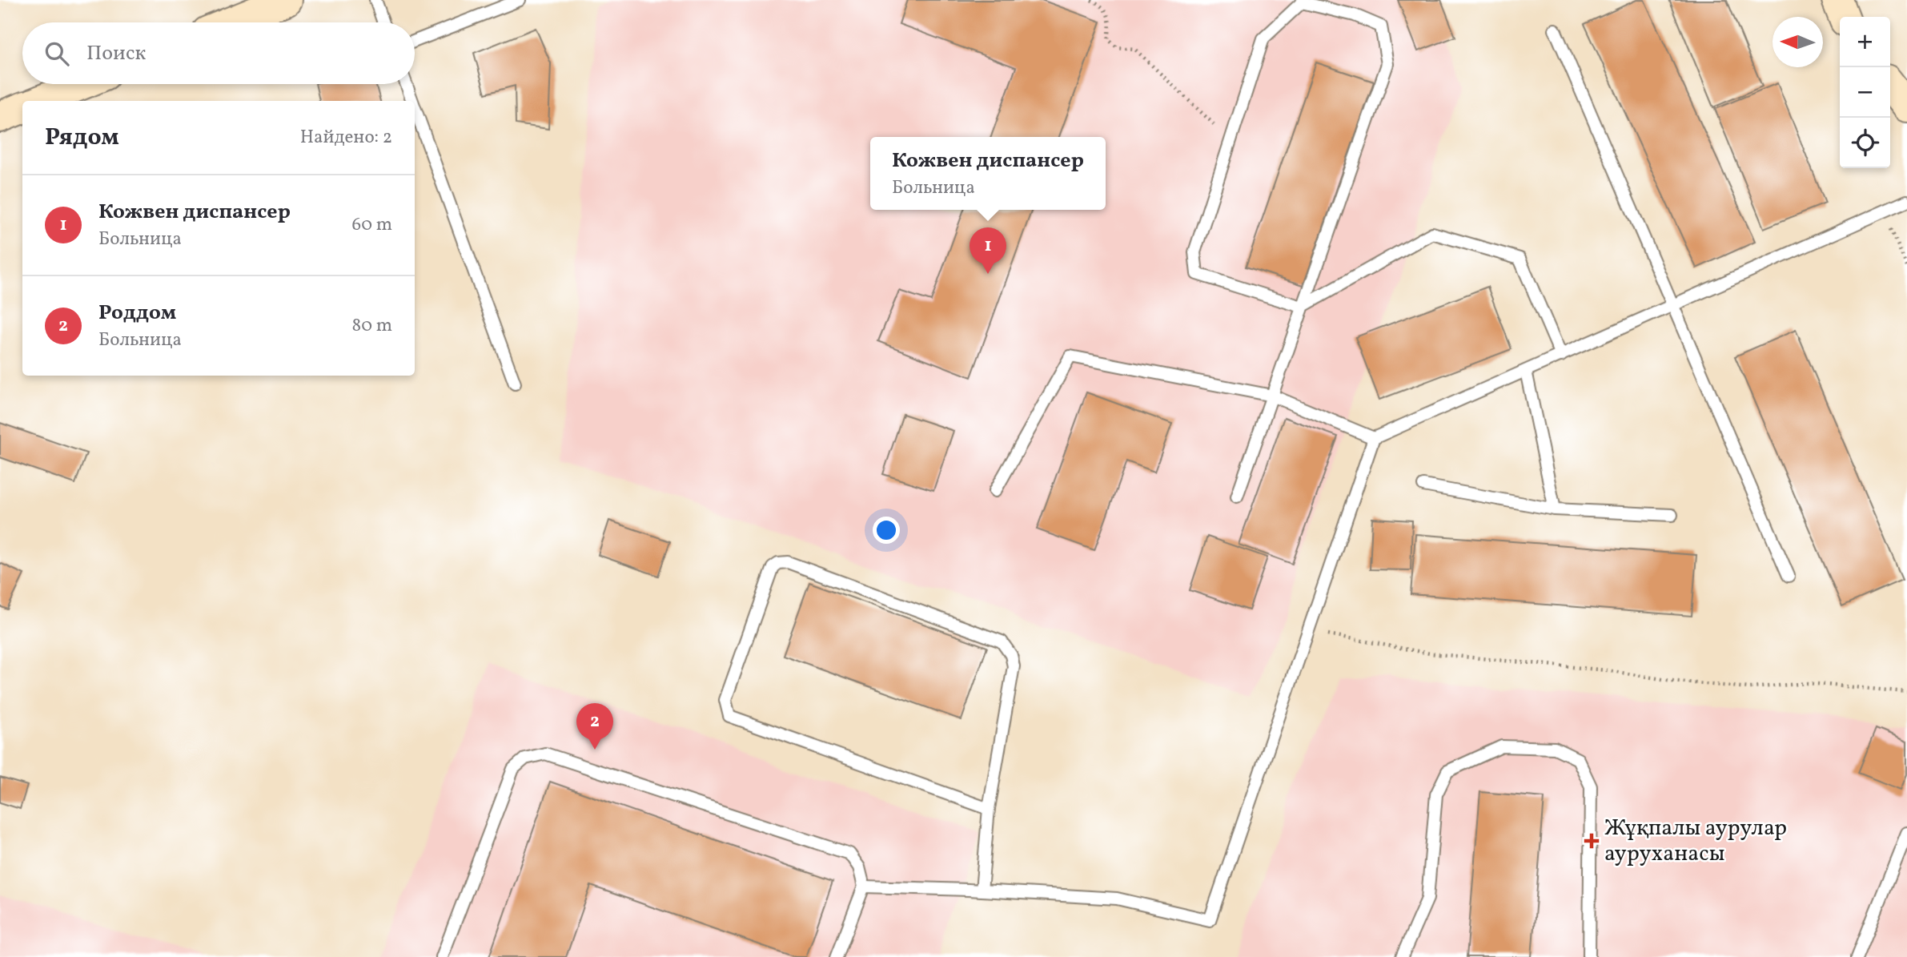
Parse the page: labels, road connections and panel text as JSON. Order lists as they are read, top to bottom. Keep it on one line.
{"places":{"health":["Жұқпалы аурулар ауруханасы"]},"north":"left","page":{"map_buttons":["+","−"],"search":"Поиск","heading":["Рядом","Найдено: 2"],"popup":["Кожвен диспансер","Больница"],"list":[{"mark":"1","name":"Кожвен диспансер","note":"Больница","value":"60 m"},{"mark":"2","name":"Роддом","note":"Больница","value":"80 m"}],"pins":["1","2"]}}
